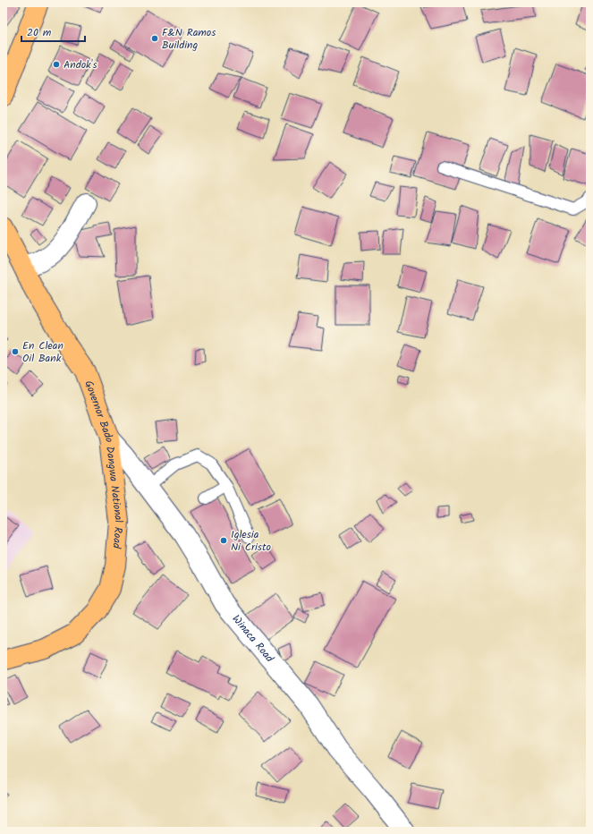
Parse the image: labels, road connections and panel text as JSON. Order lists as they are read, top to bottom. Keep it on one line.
{"streets":{"main road":["Governor Bado Dangwa National Road"],"street":["Winaca Road"]},"crossings":[["Governor Bado Dangwa National Road","Winaca Road"]],"places":["F&N Ramos Building","Andok's","En Clean Oil Bank","Iglesia Ni Cristo"],"scale_bar":"20 m"}
